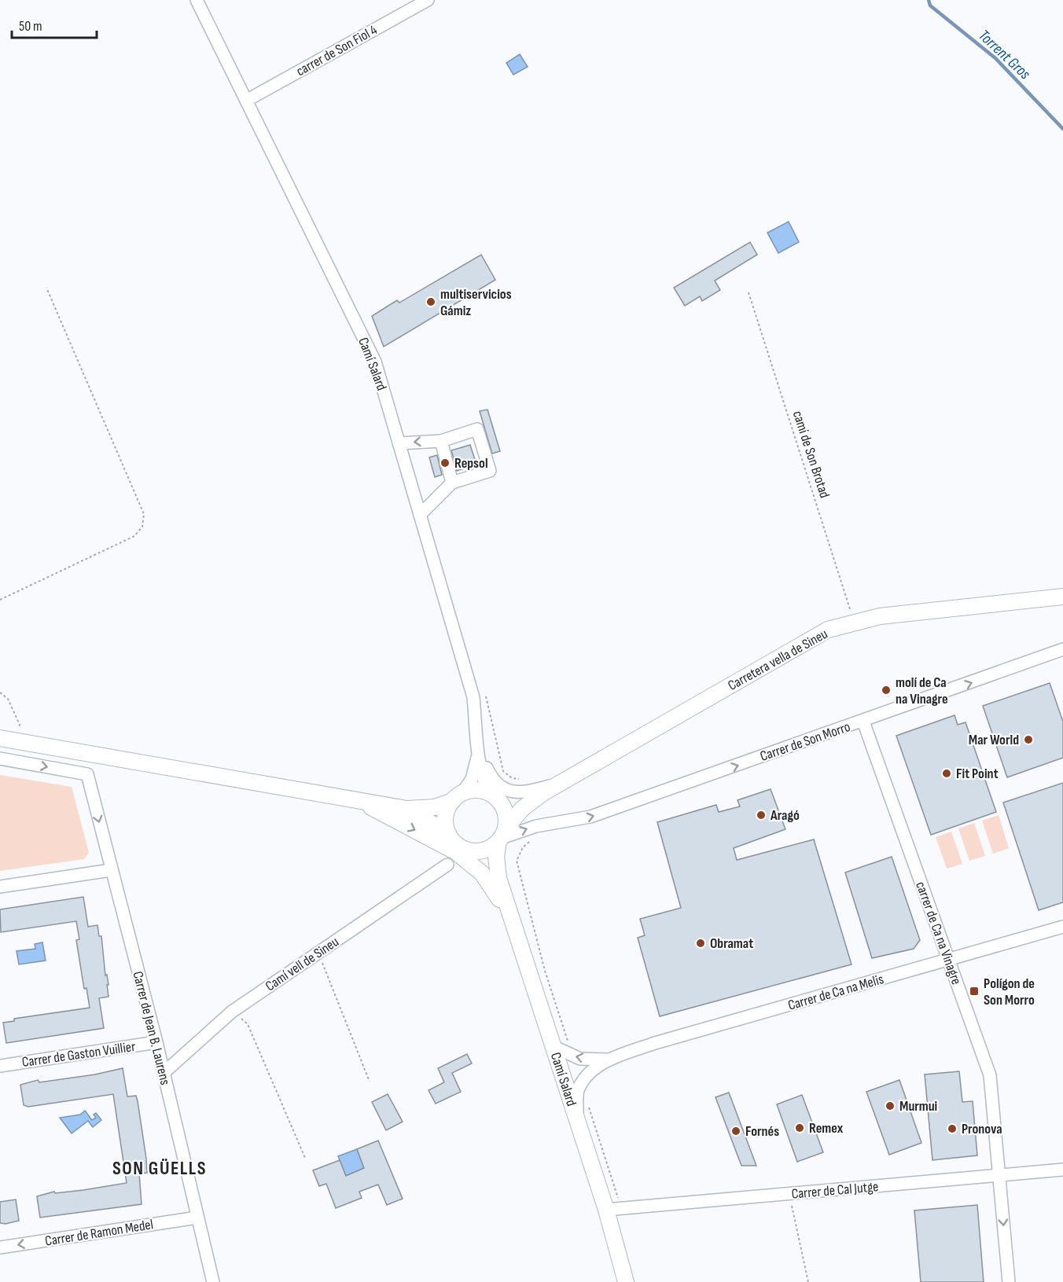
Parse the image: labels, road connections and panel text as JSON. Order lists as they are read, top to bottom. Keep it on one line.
{"streets":{"main road":["Camí Salard","Carretera vella de Sineu"],"street":["carrer de Son Fiol 4","Carrer de Son Morro","carrer de Ca na Vinagre","Camí vell de Sineu","Carrer de Ca na Melis","Carrer de Jean B. Laurens","Carrer de Gaston Vuillier","Carrer de Cal Jutge","Carrer de Ramon Medel"],"path":["camí de Son Brotad"]},"crossings":[["carrer de Son Fiol 4","Camí Salard"],["Camí Salard","Carretera vella de Sineu"],["Camí Salard","Carrer de Son Morro"],["Camí Salard","Carrer de Ca na Melis"],["Camí Salard","Carrer de Cal Jutge"],["camí de Son Brotad","Carretera vella de Sineu"],["Carretera vella de Sineu","Carrer de Son Morro"],["Carrer de Son Morro","carrer de Ca na Vinagre"],["carrer de Ca na Vinagre","Carrer de Ca na Melis"],["carrer de Ca na Vinagre","Carrer de Cal Jutge"],["Camí vell de Sineu","Carrer de Jean B. Laurens"],["Carrer de Jean B. Laurens","Carrer de Gaston Vuillier"],["Carrer de Jean B. Laurens","Carrer de Ramon Medel"]],"one_way":["Carrer de Son Morro","Carrer de Ramon Medel"],"districts":["SON GÜELLS"],"water":["Torrent Gros"],"places":{"other":["multiservicios Gámiz","Repsol","molí de Ca na Vinagre","Mar World","Fit Point","Aragó","Obramat","Murmui","Remex","Pronova","Fornés"],"transit":["Polígon de Son Morro"]},"scale_bar":"50 m"}
